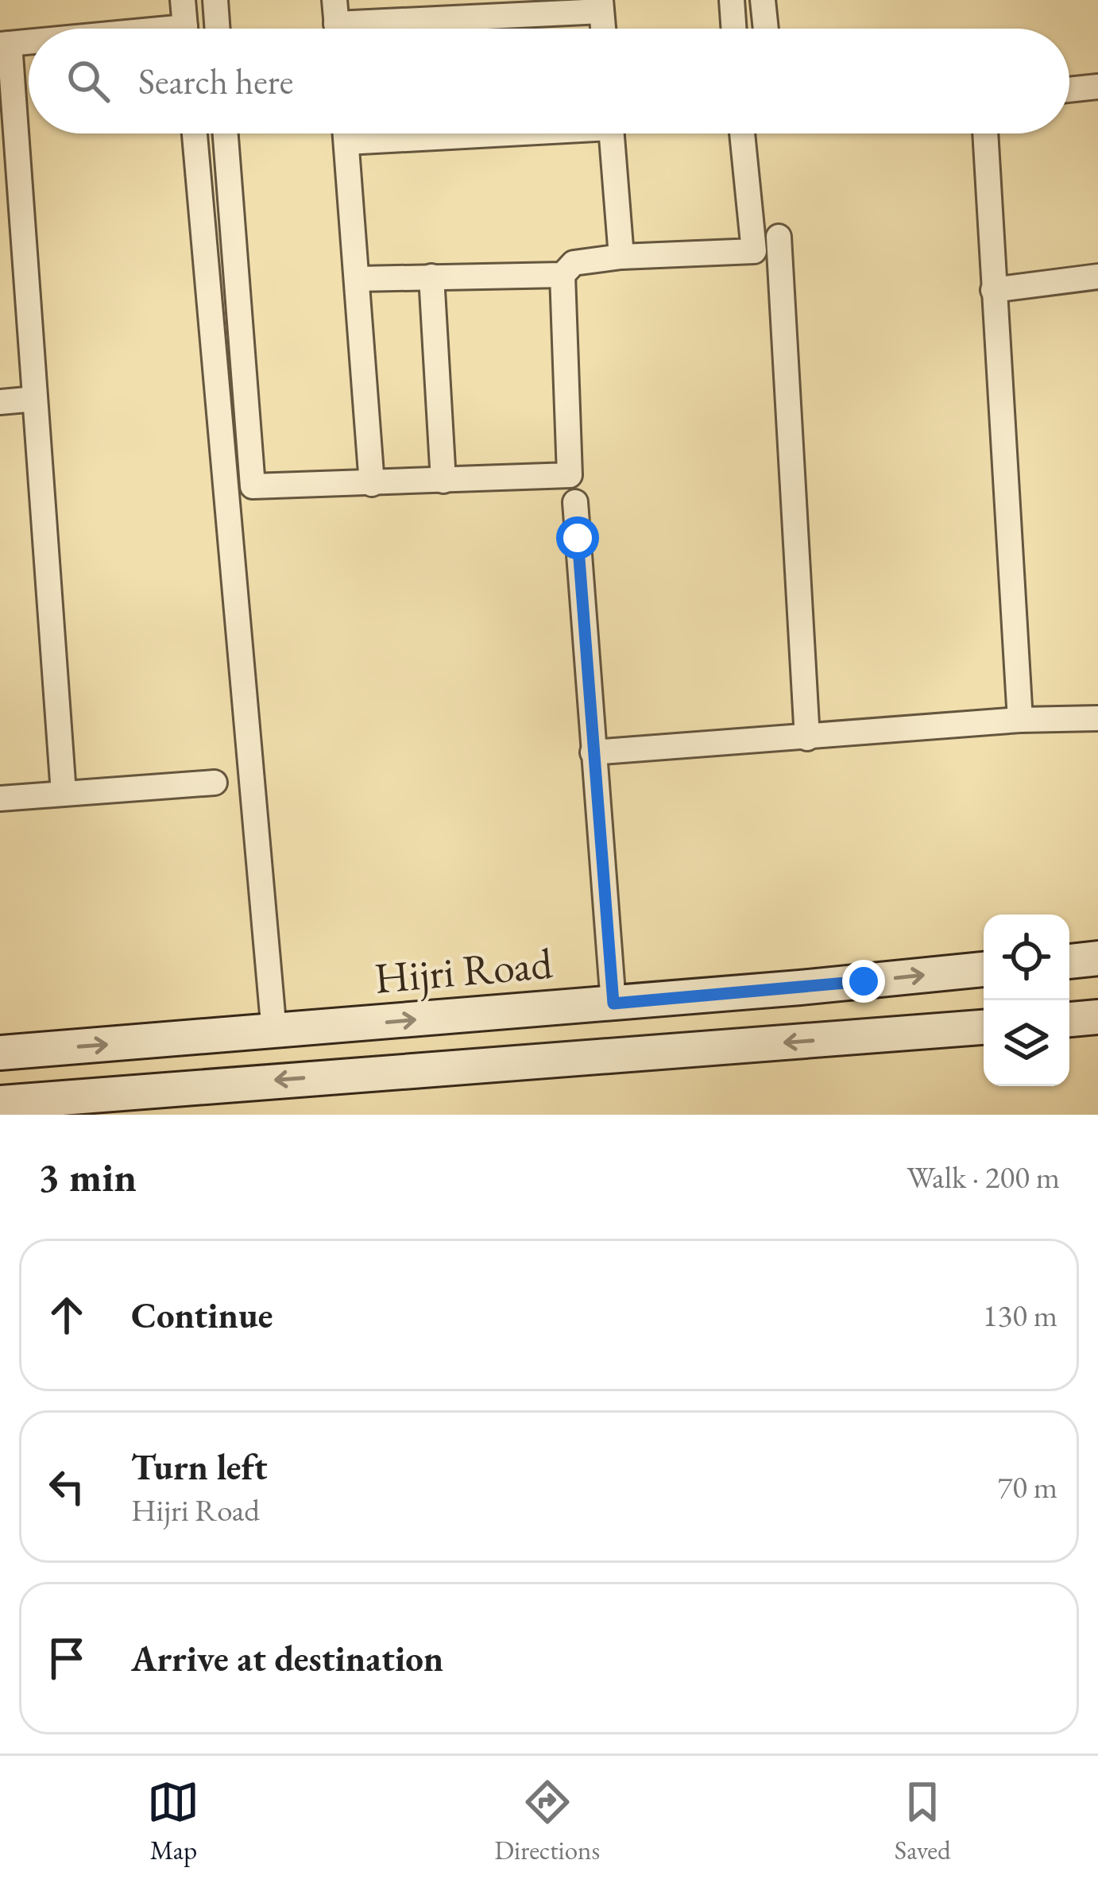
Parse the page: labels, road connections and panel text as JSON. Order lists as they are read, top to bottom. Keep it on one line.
{"streets":{"main road":["Hijri Road"]},"page":{"search":"Search here","heading":["3 min","Walk · 200 m"],"list":[["Continue","130 m"],["Turn left","Hijri Road","70 m"],"Arrive at destination"],"nav":["Map","Directions","Saved"]}}
